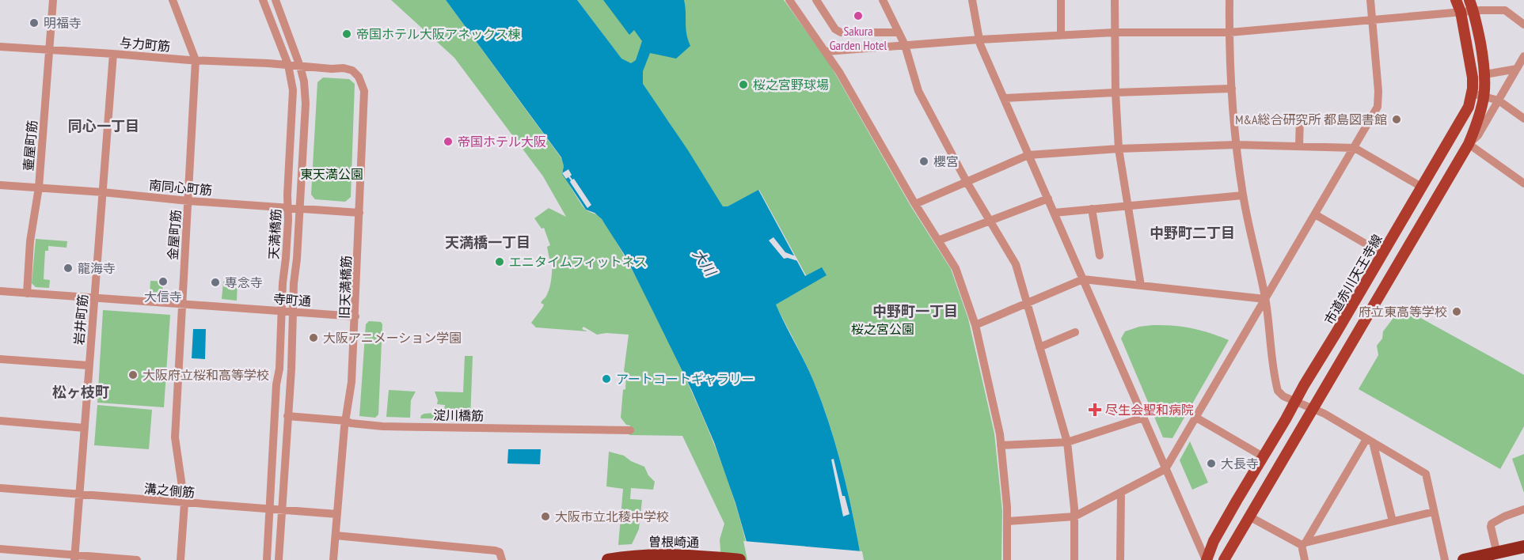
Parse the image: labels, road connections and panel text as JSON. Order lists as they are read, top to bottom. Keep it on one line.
{"streets":{"highway":["曽根崎通"],"main road":["市道赤川天王寺線"],"street":["与力町筋","壷屋町筋","南同心町筋","天満橋筋","金屋町筋","旧天満橋筋","寺町通","岩井町筋","淀川橋筋","溝之側筋"]},"crossings":[["与力町筋","壷屋町筋"],["与力町筋","天満橋筋"],["与力町筋","金屋町筋"],["与力町筋","旧天満橋筋"],["与力町筋","岩井町筋"],["壷屋町筋","南同心町筋"],["壷屋町筋","寺町通"],["南同心町筋","天満橋筋"],["南同心町筋","金屋町筋"],["南同心町筋","旧天満橋筋"],["南同心町筋","岩井町筋"],["天満橋筋","旧天満橋筋"],["天満橋筋","寺町通"],["天満橋筋","淀川橋筋"],["天満橋筋","溝之側筋"],["金屋町筋","寺町通"],["金屋町筋","溝之側筋"],["旧天満橋筋","寺町通"],["旧天満橋筋","淀川橋筋"],["旧天満橋筋","溝之側筋"],["寺町通","岩井町筋"],["岩井町筋","溝之側筋"]],"districts":["同心一丁目","中野町二丁目","天満橋一丁目","中野町一丁目","松ヶ枝町"],"water":["大川"],"parks":["東天満公園","桜之宮公園"],"places":{"other":["Sakura Garden Hotel","明福寺","帝国ホテル大阪アネックス棟","桜之宮野球場","M&A総合研究所 都島図書館","帝国ホテル大阪","櫻宮","エニタイムフィットネス","龍海寺","大信寺","専念寺","府立東高等学校","大阪アニメーション学園","大阪府立桜和高等学校","アートコートギャラリー","大長寺","大阪市立北稜中学校"],"health":["尽生会聖和病院"]}}
